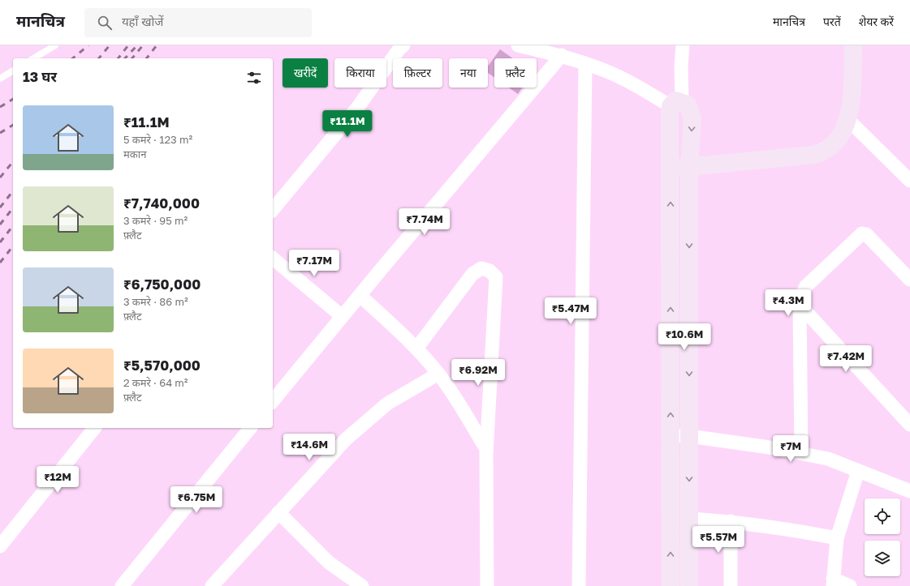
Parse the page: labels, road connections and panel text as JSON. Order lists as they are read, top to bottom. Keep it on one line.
{"page":{"header":"मानचित्र","search":"यहाँ खोजें","nav":["मानचित्र","परतें","शेयर करें"],"chip":["खरीदें","किराया","फ़िल्टर","नया","फ़्लैट"],"heading":"13 घर","list":[{"name":"₹11.1M","note":"5 कमरे · 123 m² · मकान"},{"name":"₹7,740,000","note":"3 कमरे · 95 m² · फ़्लैट"},{"name":"₹6,750,000","note":"3 कमरे · 86 m² · फ़्लैट"},{"name":"₹5,570,000","note":"2 कमरे · 64 m² · फ़्लैट"}],"price":["₹11.1M","₹7.74M","₹7.17M","₹4.3M","₹5.47M","₹10.6M","₹7.42M","₹6.92M","₹14.6M","₹7M","₹12M","₹6.75M","₹5.57M"]}}
